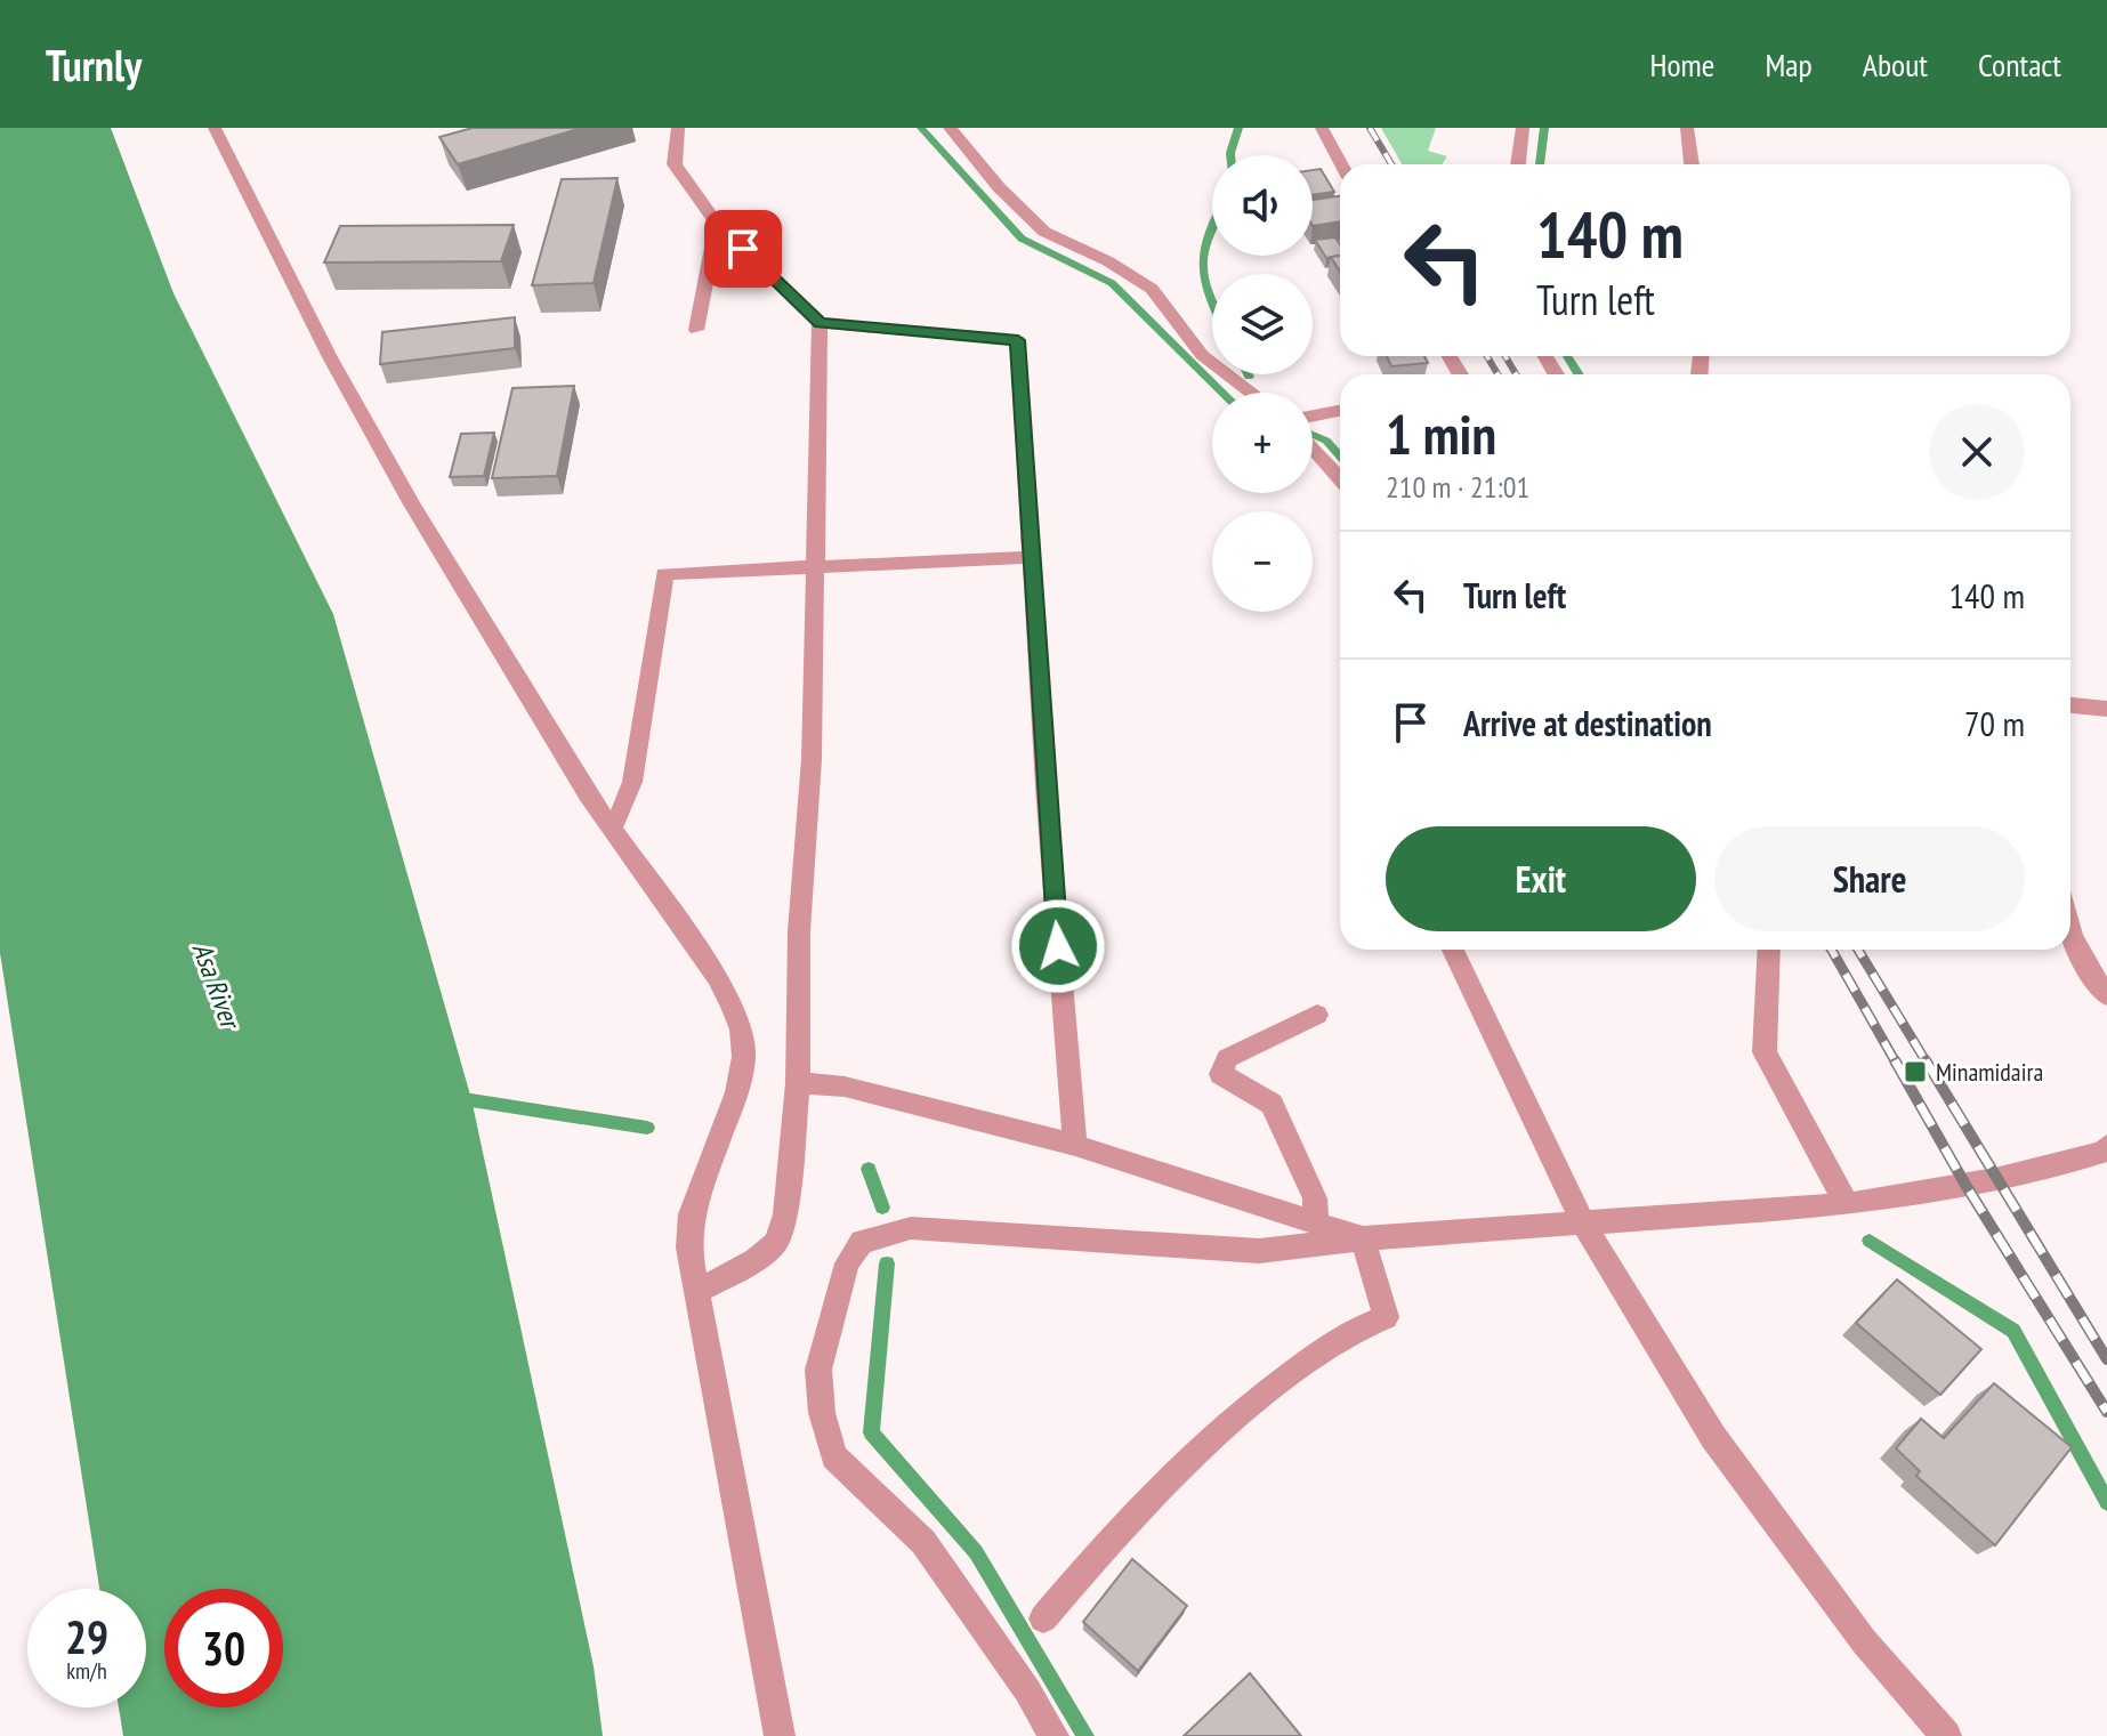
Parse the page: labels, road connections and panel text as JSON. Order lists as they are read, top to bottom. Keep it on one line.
{"water":["Asa River"],"places":{"transit":["Minamidaira"]},"page":{"header":"Turnly","nav":["Home","Map","About","Contact"],"map_buttons":["+","−"],"turn":["140 m","Turn left"],"heading":["1 min","210 m · 21:01"],"list":[{"name":"Turn left","value":"140 m"},{"name":"Arrive at destination","value":"70 m"}],"buttons":["Exit","Share"],"speed":"29 km/h","limit":"30"}}
